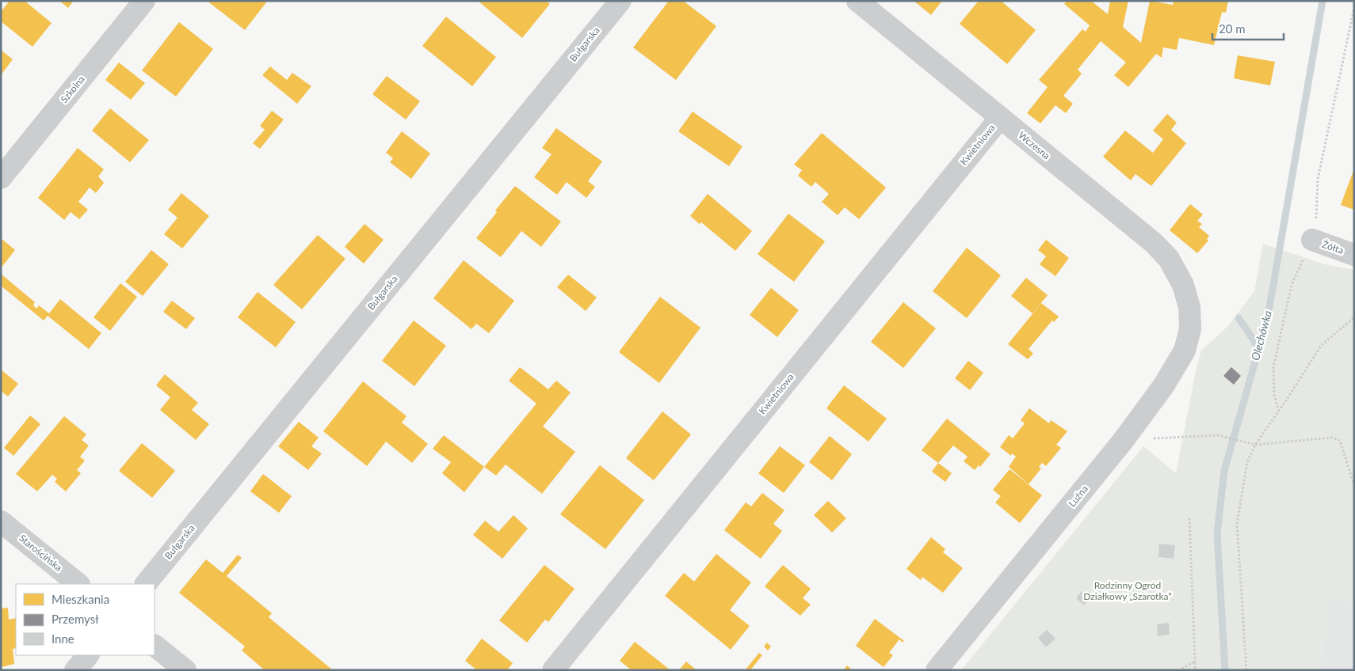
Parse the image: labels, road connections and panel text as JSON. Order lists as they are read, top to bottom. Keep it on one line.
{"streets":{"street":["Bułgarska","Szkolna","Kwietniowa","Wczesna","Żółta","Luźna","Starościńska"]},"crossings":[["Kwietniowa","Wczesna"],["Wczesna","Luźna"]],"water":["Olechówka"],"parks":["Rodzinny Ogród Działkowy „Szarotka”"],"legend":["Mieszkania","Przemysł","Inne"],"scale_bar":"20 m"}
